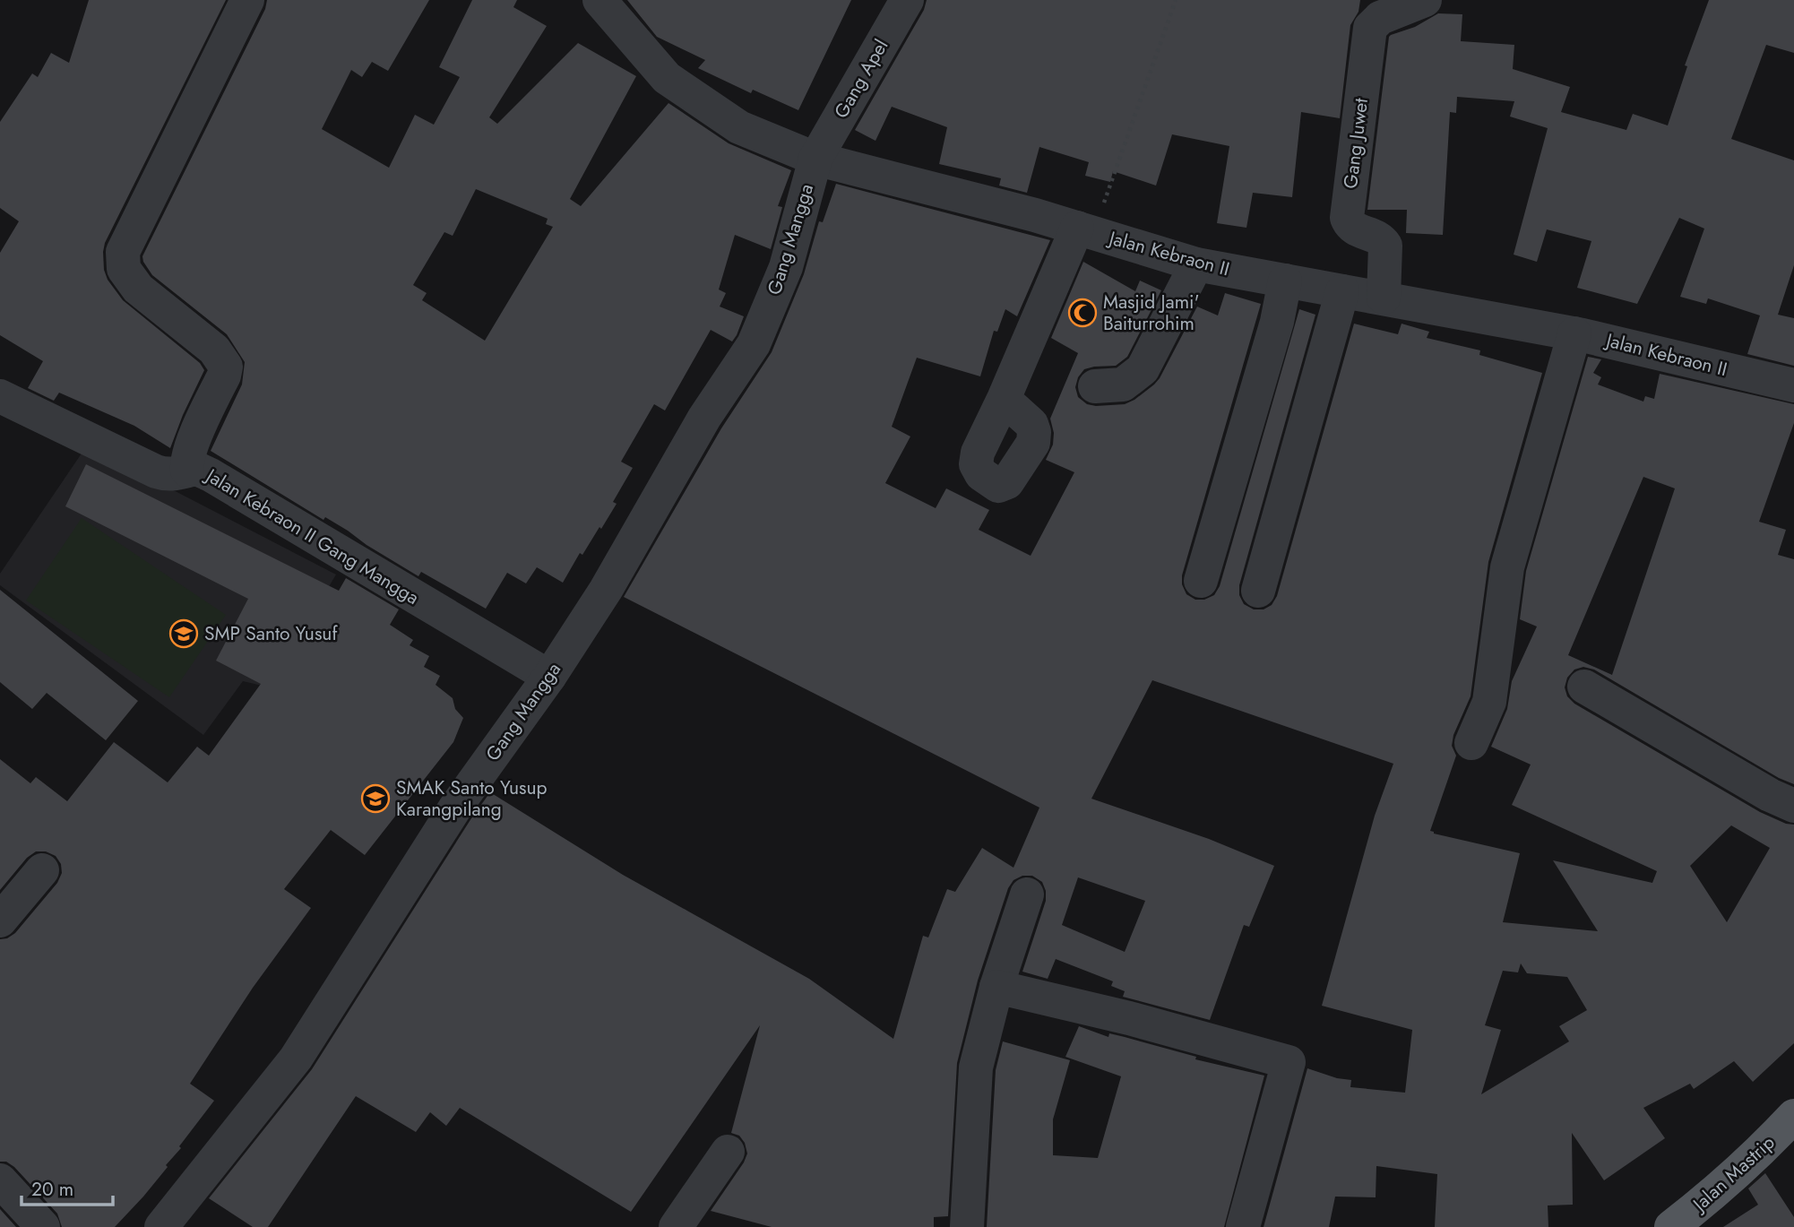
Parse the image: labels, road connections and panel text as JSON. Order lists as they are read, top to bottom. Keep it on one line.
{"streets":{"main road":["Jalan Mastrip"],"street":["Gang Apel","Gang Juwet","Gang Mangga","Jalan Kebraon II","Jalan Kebraon II Gang Mangga"]},"crossings":[["Gang Apel","Gang Mangga"],["Gang Apel","Jalan Kebraon II"],["Gang Juwet","Jalan Kebraon II"],["Gang Mangga","Jalan Kebraon II"],["Gang Mangga","Jalan Kebraon II Gang Mangga"]],"places":{"mosque":["Masjid Jami' Baiturrohim"],"school or university":["SMP Santo Yusuf","SMAK Santo Yusup Karangpilang"]},"scale_bar":"20 m"}
